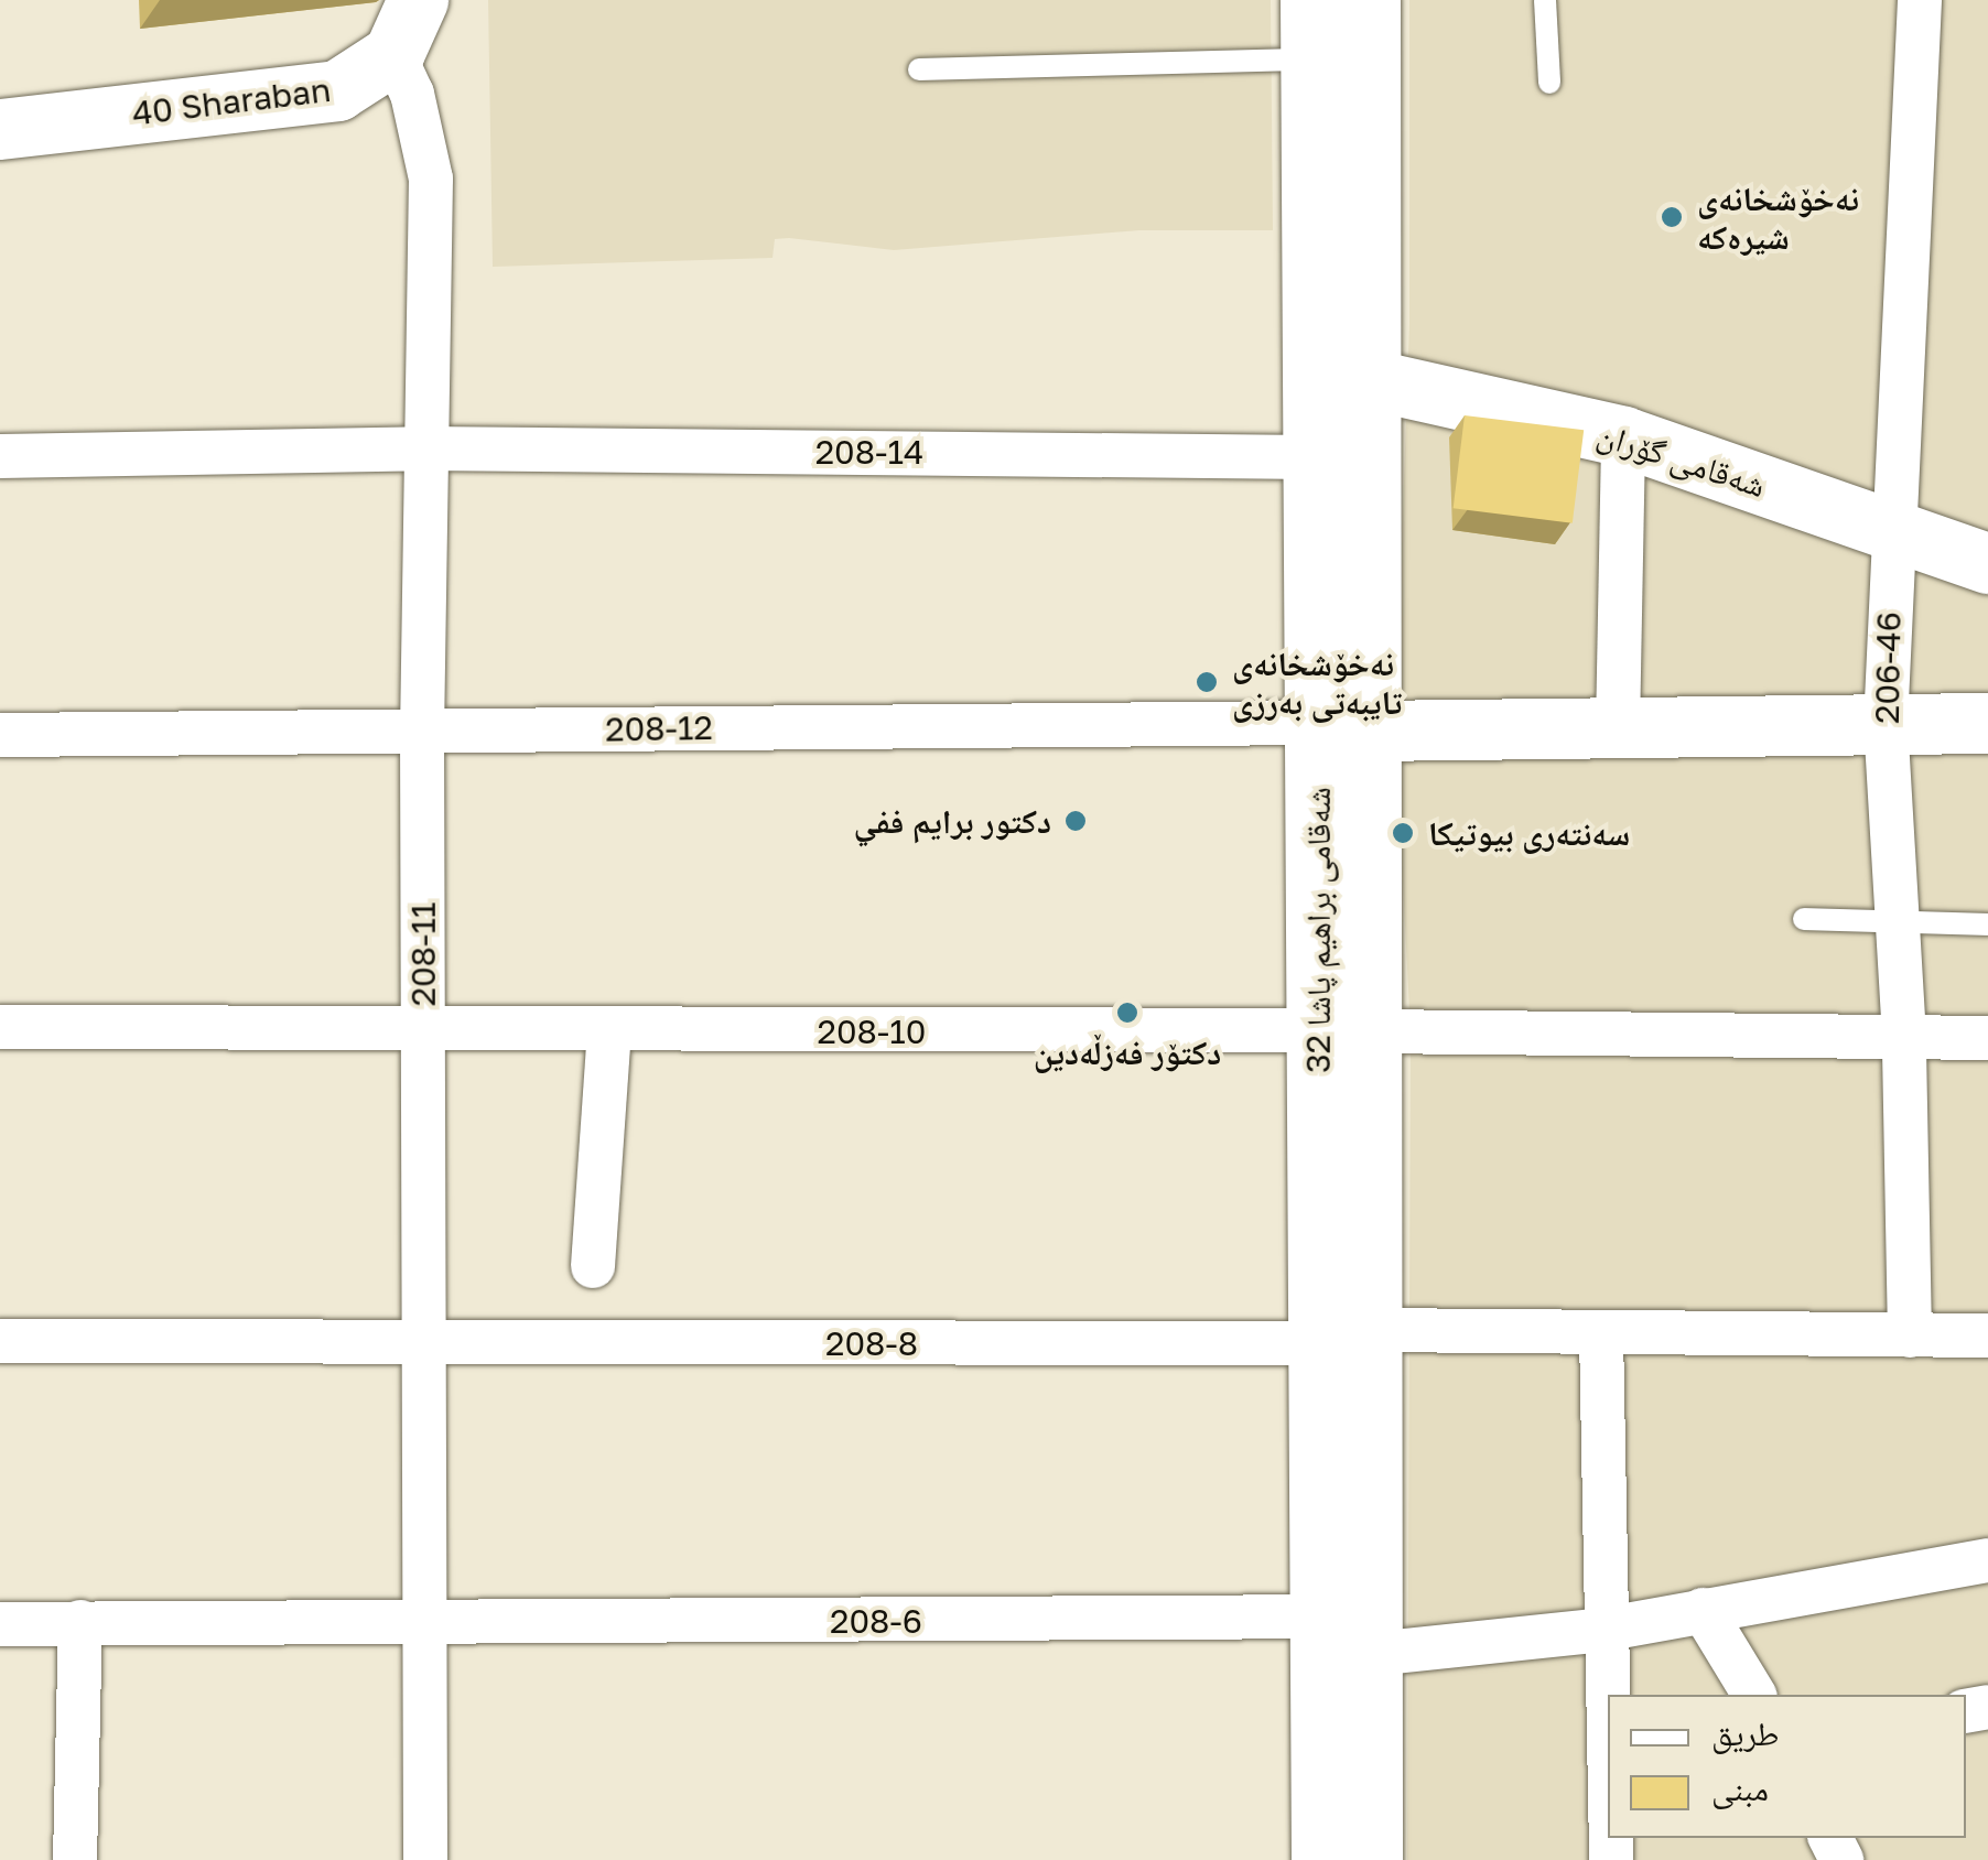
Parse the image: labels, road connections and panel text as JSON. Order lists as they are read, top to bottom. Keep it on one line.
{"streets":{"main road":["40 Sharaban","شەقامی گۆران","شەقامی براهیم پاشا 32"],"street":["208-14","206-46","208-12","208-11","208-10","208-8","208-6"]},"crossings":[["40 Sharaban","208-11"],["208-14","شەقامی براهیم پاشا 32"],["208-14","208-11"],["شەقامی گۆران","206-46"],["شەقامی گۆران","شەقامی براهیم پاشا 32"],["206-46","208-10"],["206-46","208-8"],["208-12","شەقامی براهیم پاشا 32"],["208-12","208-11"],["شەقامی براهیم پاشا 32","208-10"],["شەقامی براهیم پاشا 32","208-8"],["شەقامی براهیم پاشا 32","208-6"],["208-11","208-10"],["208-11","208-8"],["208-11","208-6"]],"places":["نەخۆشخانەی شیرەکە","نەخۆشخانەی تایبەتی بەرزی","دكتور برايم ففي","سەنتەری بیوتیکا","دکتۆر فەزڵەدین"],"legend":["طريق","مبنى"]}
